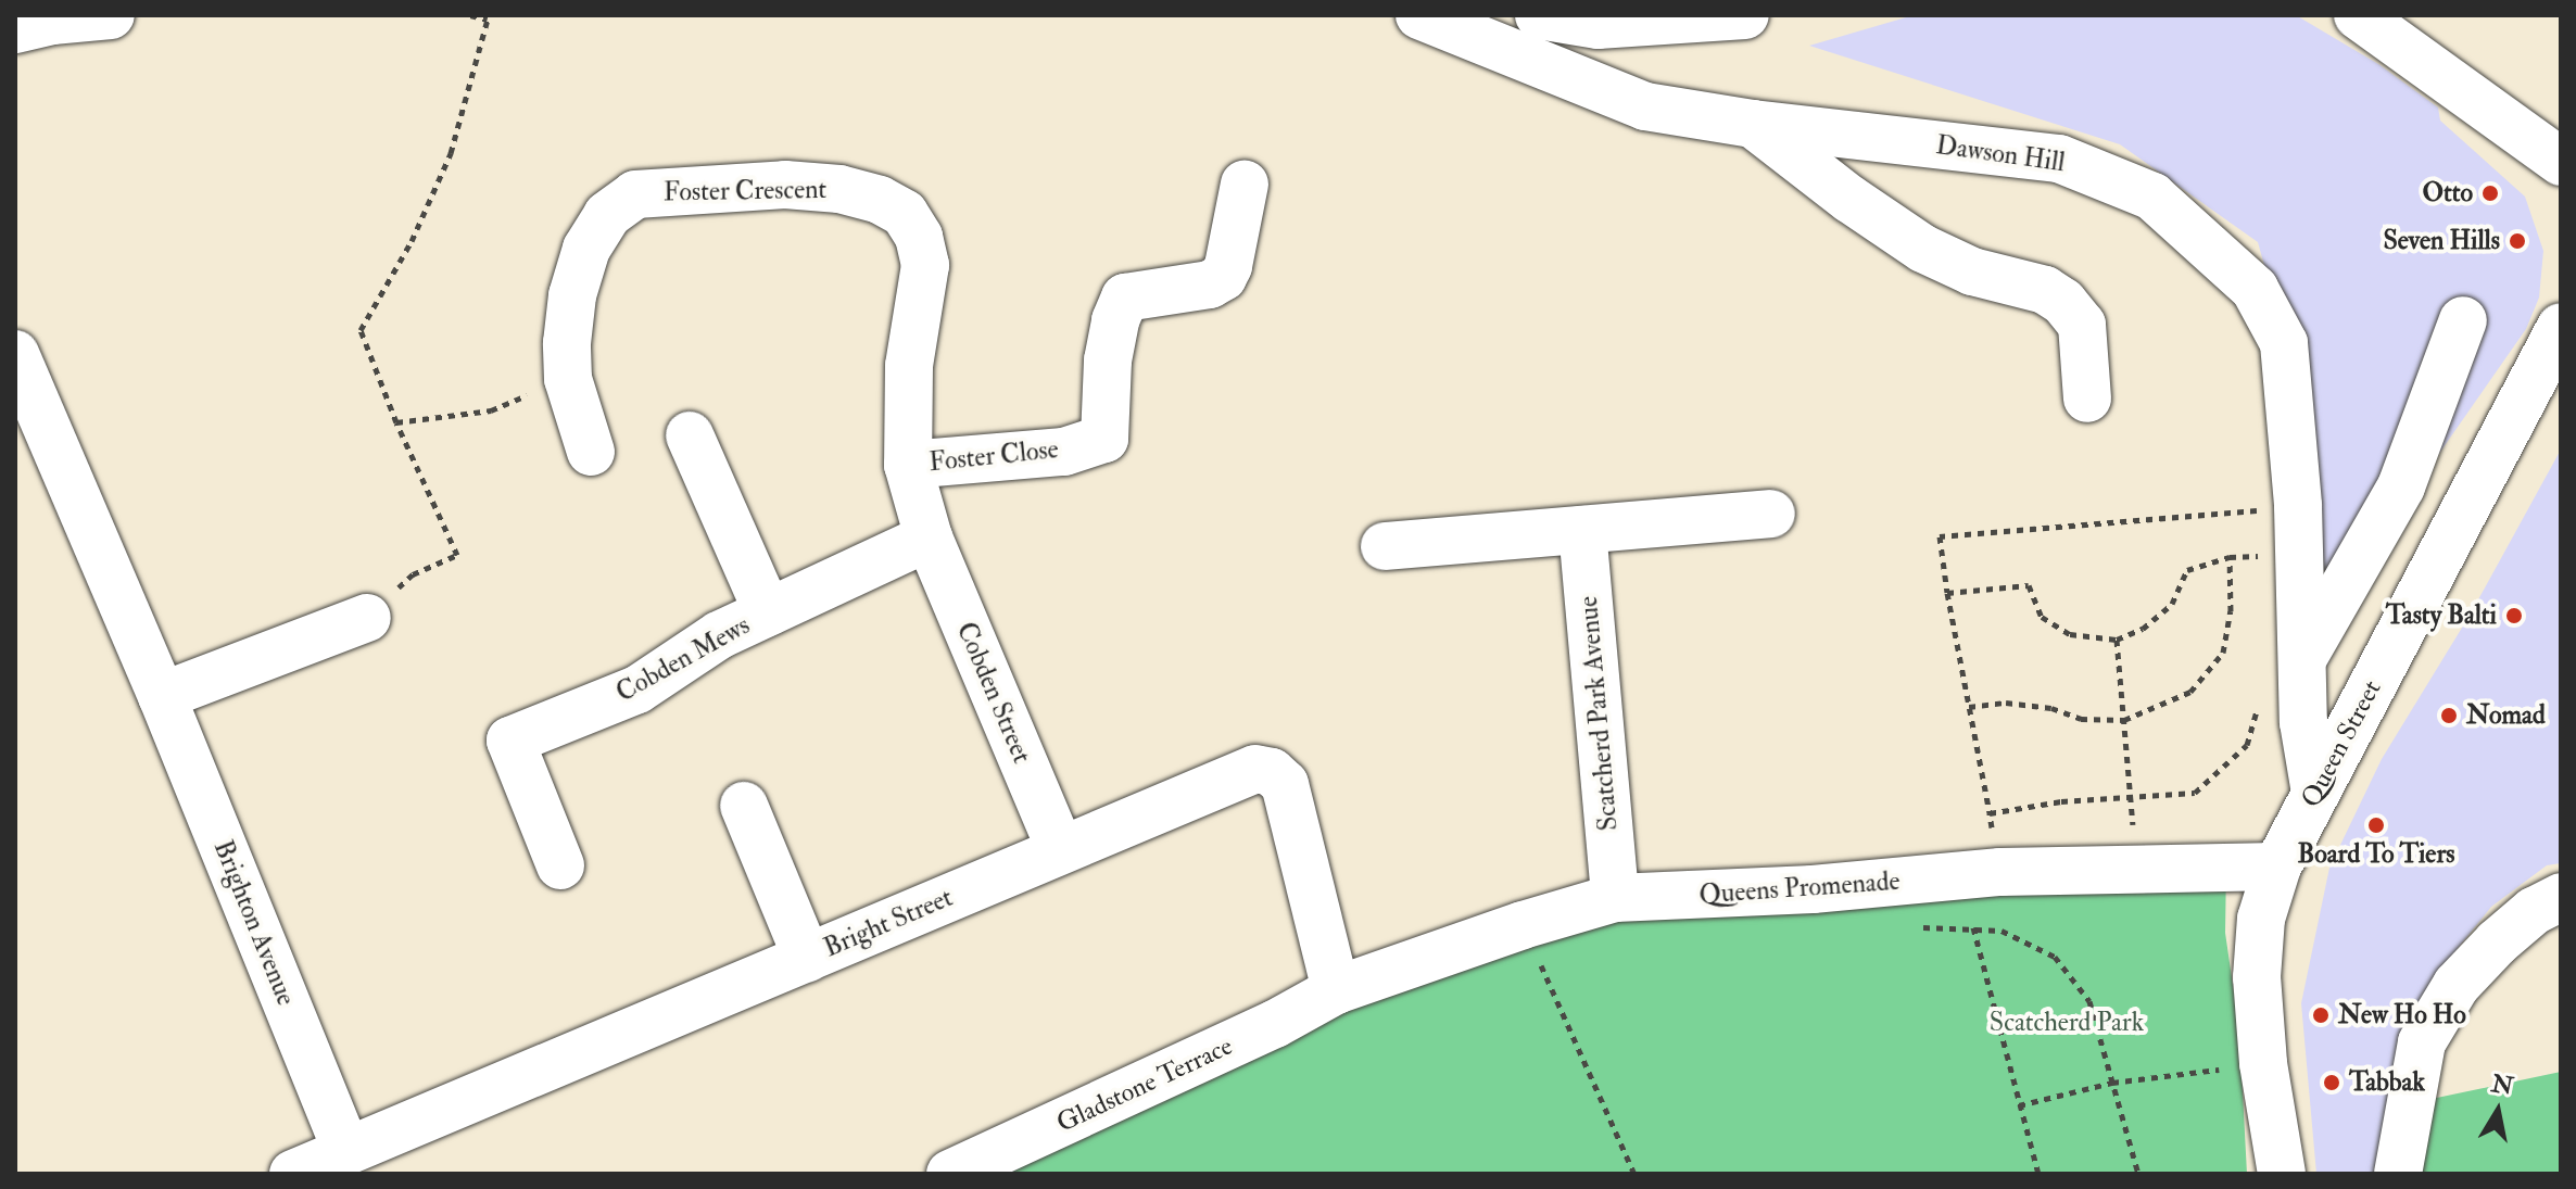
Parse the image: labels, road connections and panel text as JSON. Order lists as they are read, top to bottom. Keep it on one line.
{"streets":{"street":["Dawson Hill","Foster Crescent","Foster Close","Cobden Mews","Cobden Street","Scatcherd Park Avenue","Queen Street","Queens Promenade","Brighton Avenue","Bright Street","Gladstone Terrace"]},"crossings":[["Dawson Hill","Queen Street"],["Foster Crescent","Foster Close"],["Foster Crescent","Cobden Mews"],["Foster Crescent","Cobden Street"],["Cobden Mews","Cobden Street"],["Cobden Street","Bright Street"],["Scatcherd Park Avenue","Queens Promenade"],["Queen Street","Queens Promenade"],["Queens Promenade","Bright Street"],["Queens Promenade","Gladstone Terrace"],["Brighton Avenue","Bright Street"],["Bright Street","Gladstone Terrace"]],"parks":["Scatcherd Park"],"places":["Otto","Seven Hills","Tasty Balti","Nomad","Board To Tiers","New Ho Ho","Tabbak"],"north":"top"}
